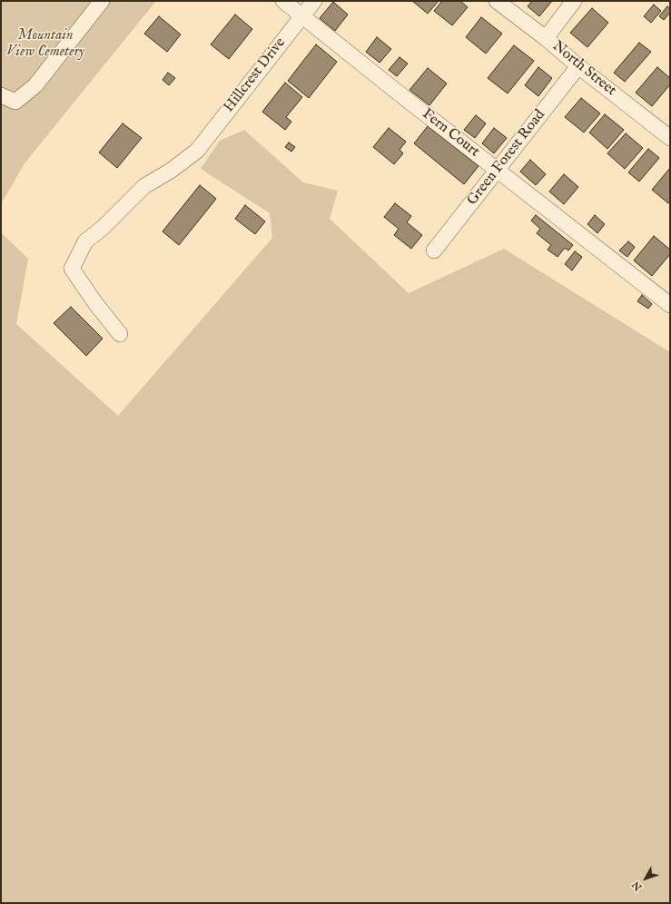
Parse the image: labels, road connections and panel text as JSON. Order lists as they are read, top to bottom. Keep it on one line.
{"streets":{"street":["North Street","Hillcrest Drive","Fern Court","Green Forest Road"]},"crossings":[["North Street","Green Forest Road"],["Hillcrest Drive","Fern Court"],["Fern Court","Green Forest Road"]],"parks":["Mountain View Cemetery"],"north":"bottom left"}
